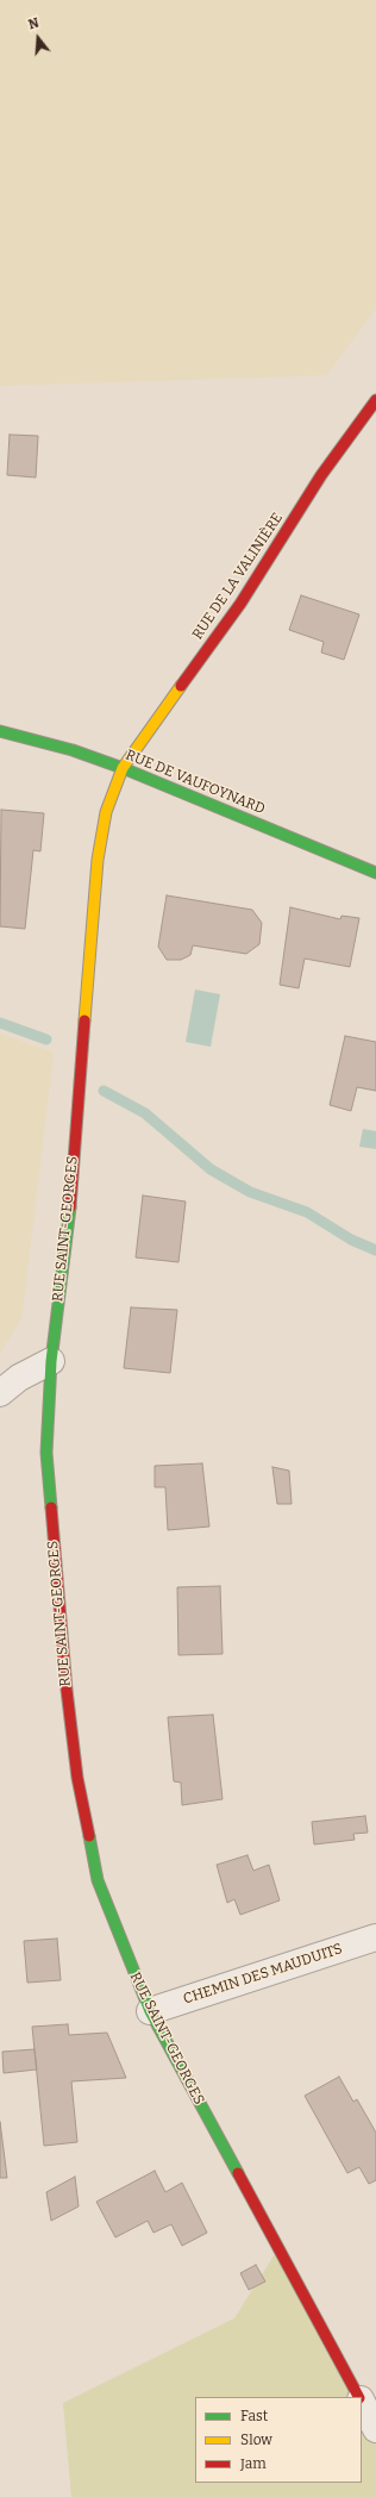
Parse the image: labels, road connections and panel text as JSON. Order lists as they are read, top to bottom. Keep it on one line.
{"streets":{"street":["RUE DE LA VALINIÈRE","RUE DE VAUFOYNARD","RUE SAINT-GEORGES","CHEMIN DES MAUDUITS"]},"crossings":[["RUE DE LA VALINIÈRE","RUE DE VAUFOYNARD"],["RUE DE LA VALINIÈRE","RUE SAINT-GEORGES"],["RUE DE VAUFOYNARD","RUE SAINT-GEORGES"],["RUE SAINT-GEORGES","CHEMIN DES MAUDUITS"]],"legend":["Fast","Slow","Jam"],"north":"top"}
